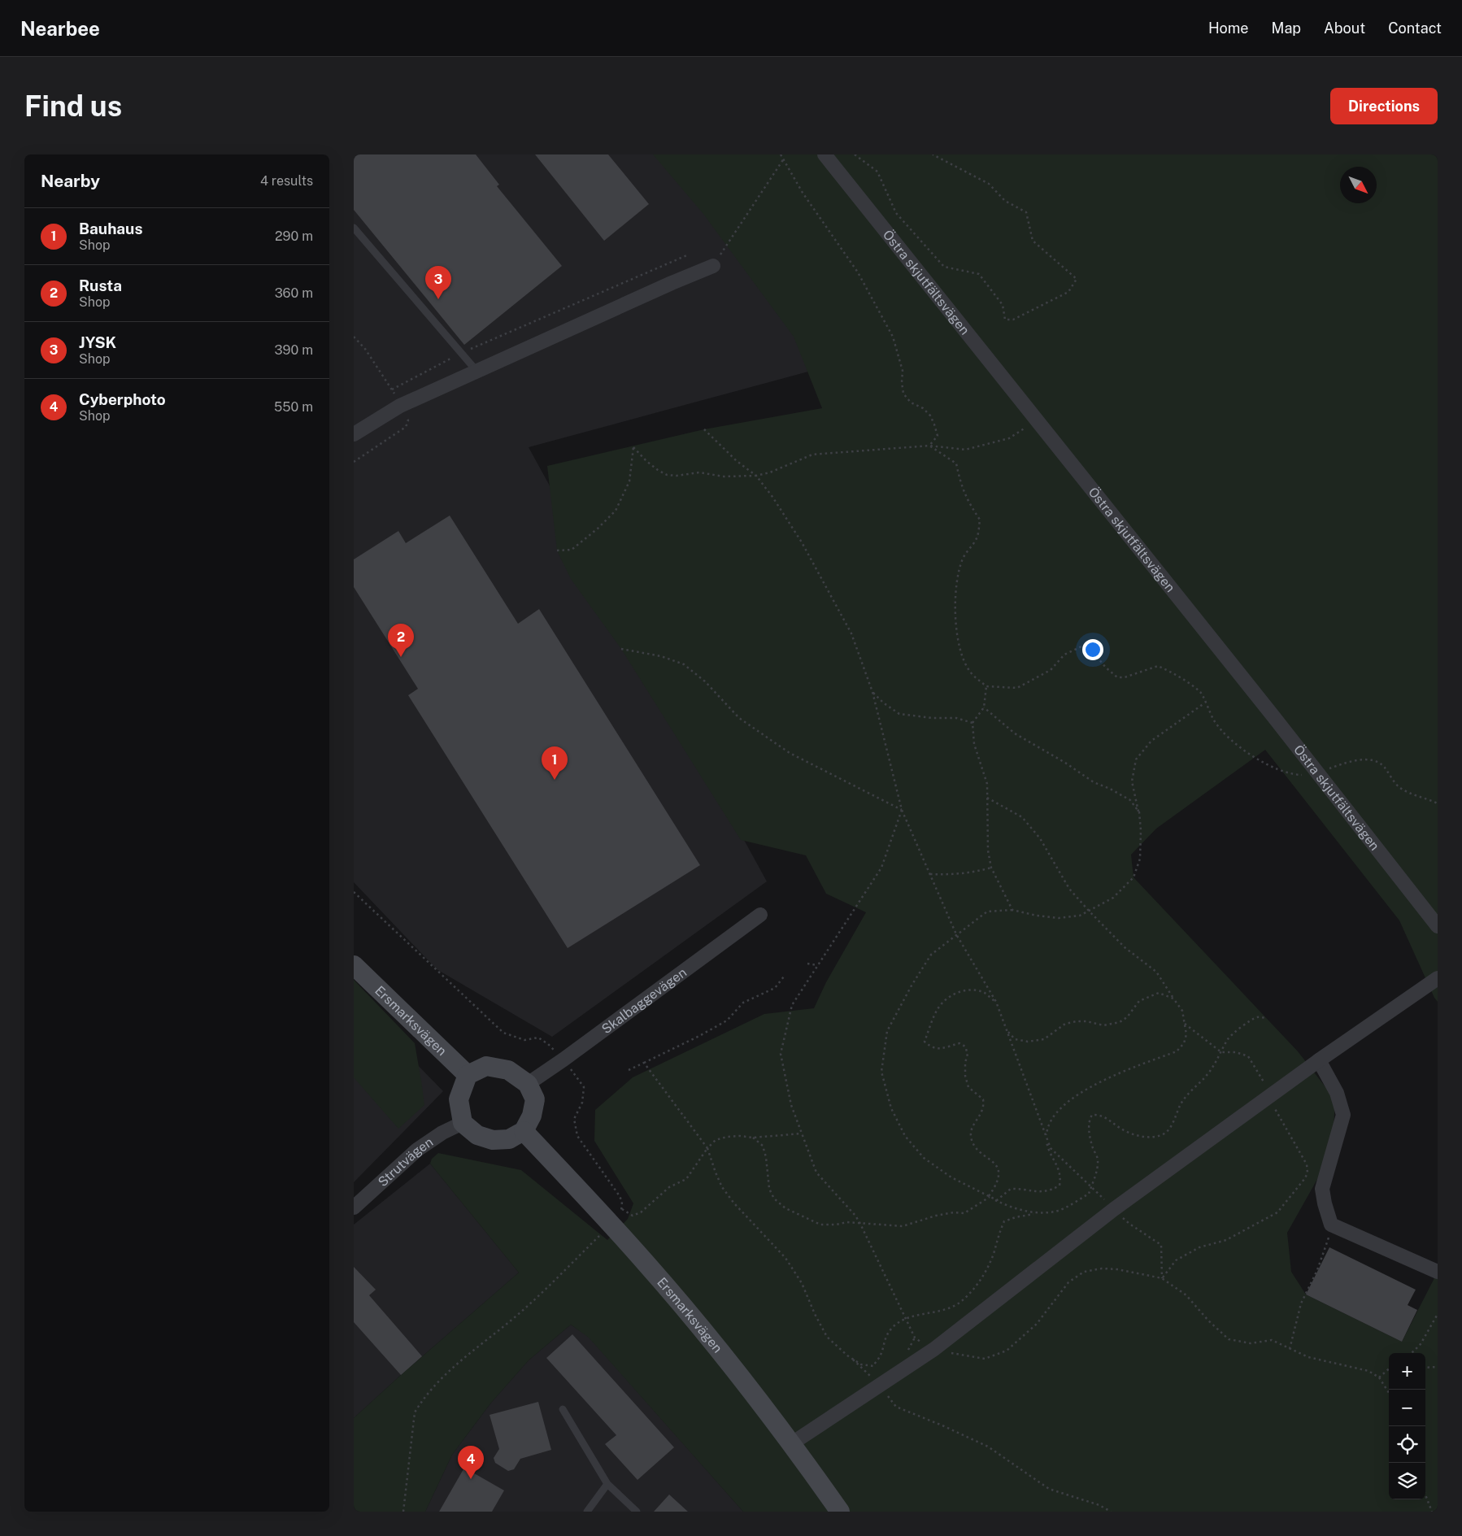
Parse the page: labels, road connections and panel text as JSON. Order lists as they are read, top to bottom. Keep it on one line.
{"streets":{"main road":["Ersmarksvägen"],"street":["Östra skjutfältsvägen","Skalbaggevägen","Strutvägen"]},"crossings":[["Skalbaggevägen","Ersmarksvägen"],["Skalbaggevägen","Strutvägen"],["Ersmarksvägen","Strutvägen"]],"north":"bottom right","page":{"header":"Nearbee","nav":["Home","Map","About","Contact"],"buttons":"Directions","title":"Find us","heading":["Nearby","4 results"],"list":[{"mark":"1","name":"Bauhaus","note":"Shop","value":"290 m"},{"mark":"2","name":"Rusta","note":"Shop","value":"360 m"},{"mark":"3","name":"JYSK","note":"Shop","value":"390 m"},{"mark":"4","name":"Cyberphoto","note":"Shop","value":"550 m"}],"pins":["3","2","1","4"],"map_buttons":["+","−"]}}
